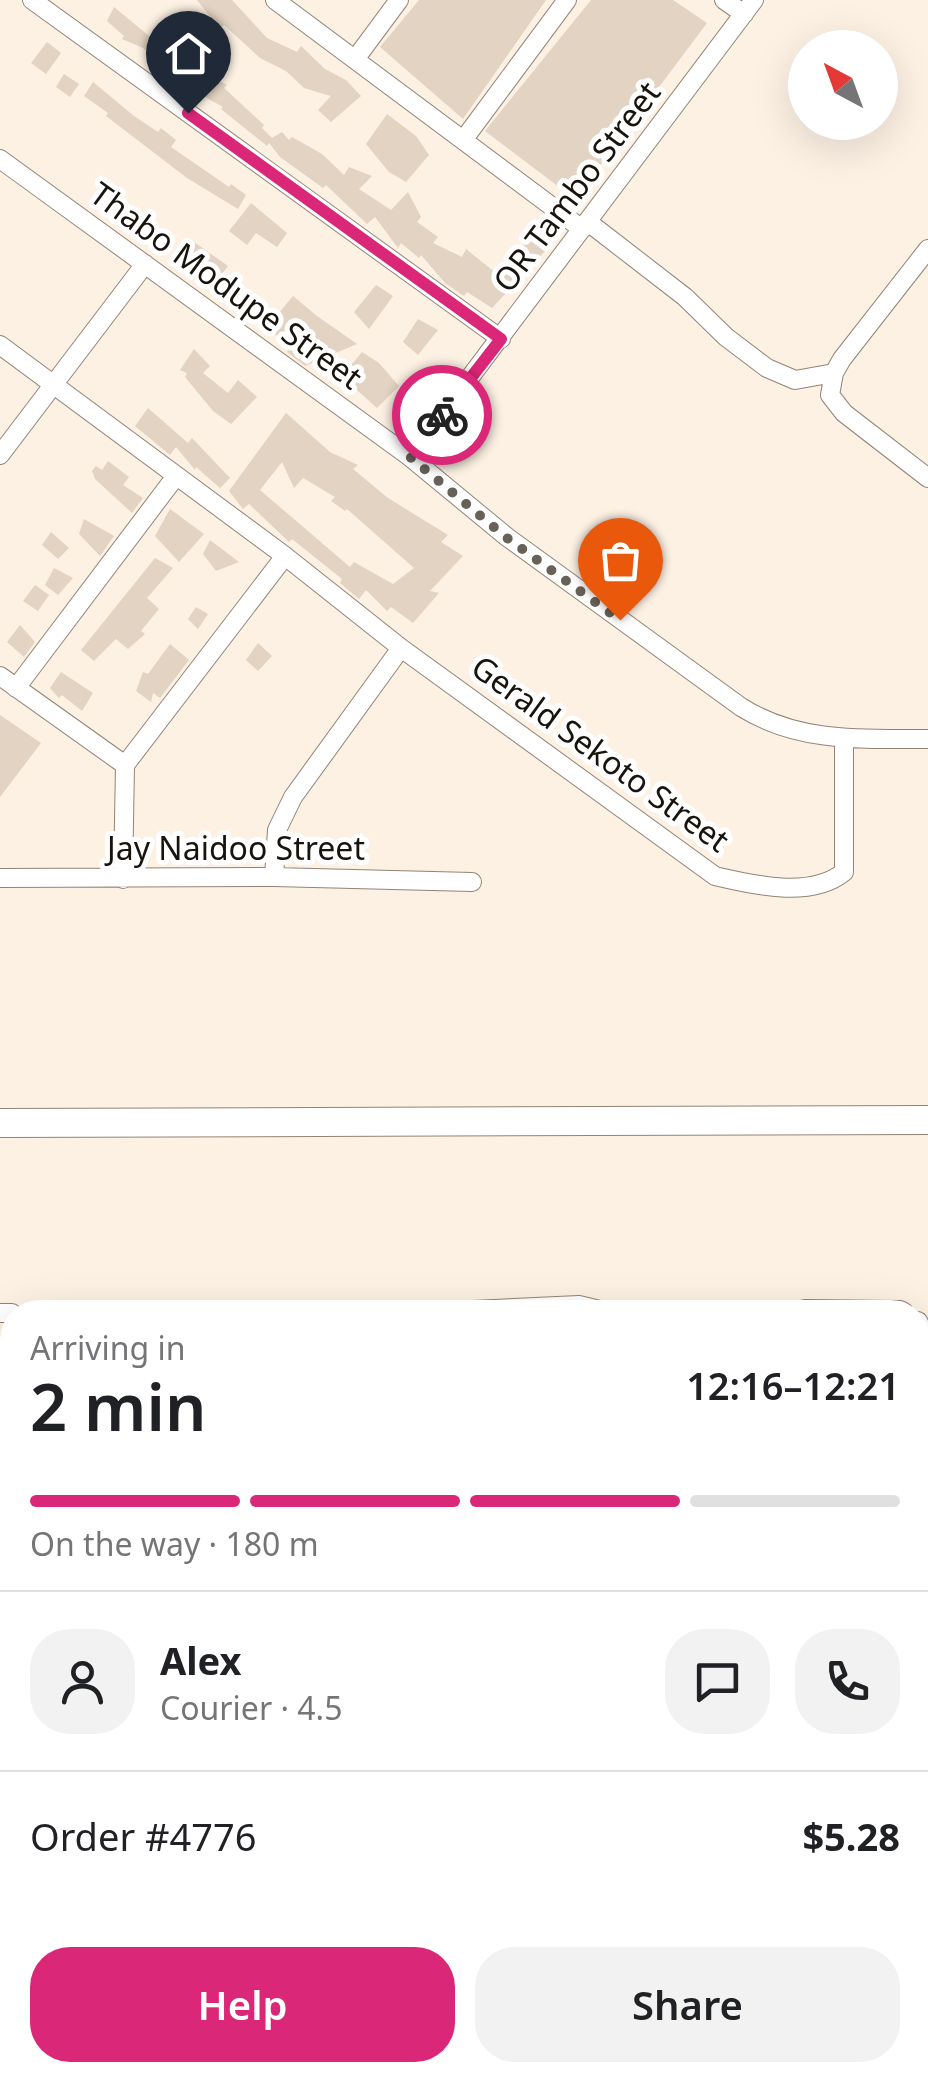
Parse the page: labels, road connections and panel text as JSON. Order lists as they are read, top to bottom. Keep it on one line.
{"streets":{"street":["OR Tambo Street","Thabo Modupe Street","Gerald Sekoto Street","Jay Naidoo Street"]},"crossings":[["OR Tambo Street","Thabo Modupe Street"],["Thabo Modupe Street","Gerald Sekoto Street"]],"north":"top left","page":{"heading":["2 min","Arriving in","12:16–12:21"],"panel":["Alex","Courier · 4.5","Order #4776","$5.28"],"bar":"On the way · 180 m","buttons":["Help","Share"]}}
